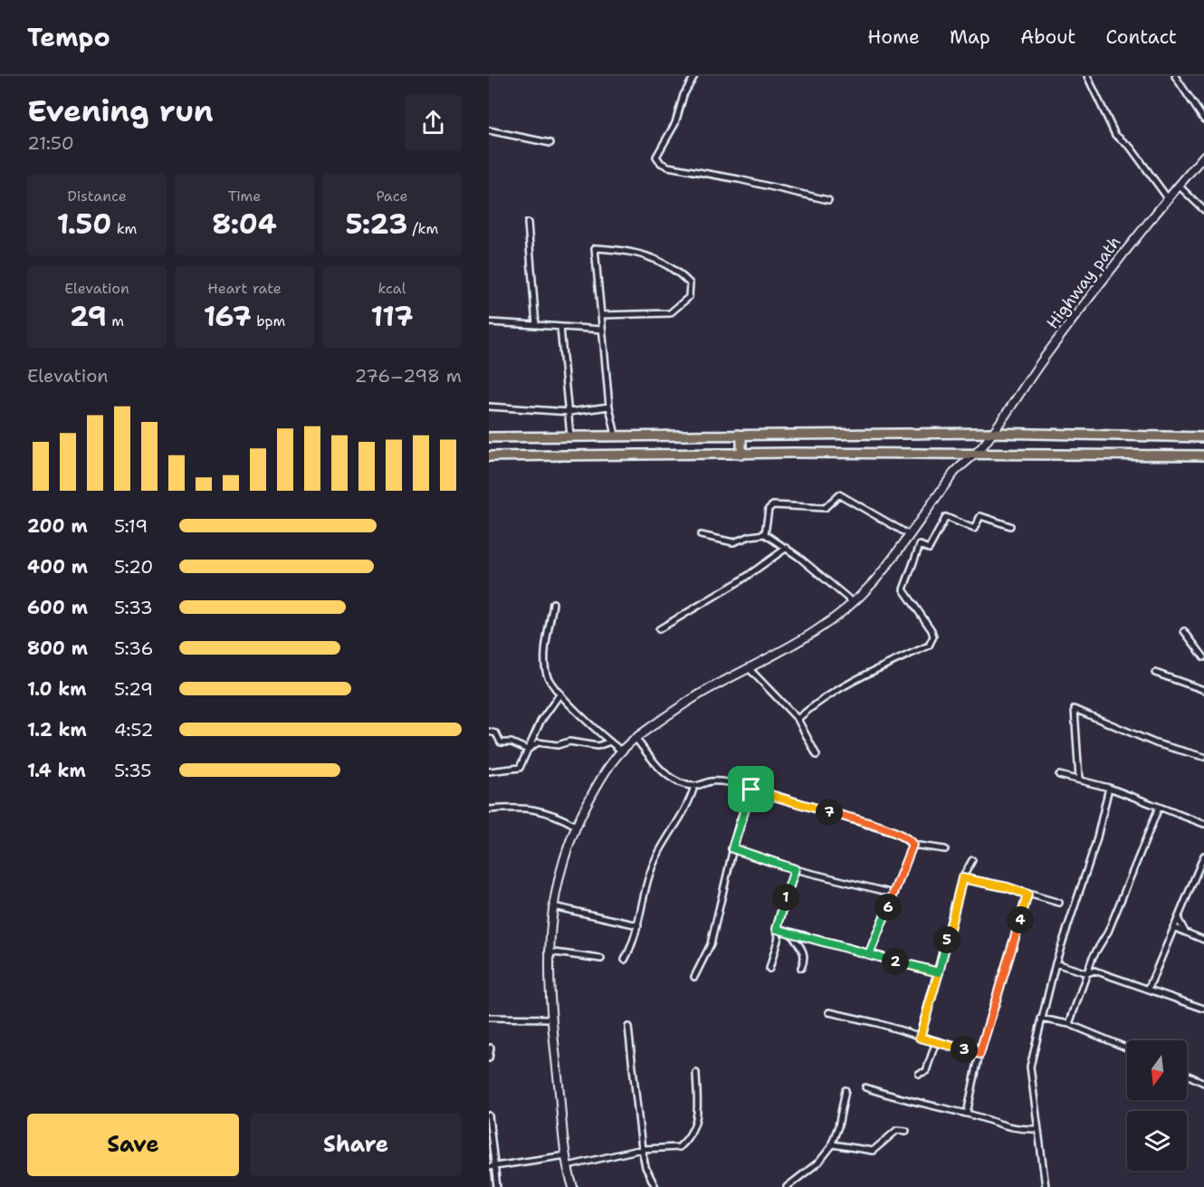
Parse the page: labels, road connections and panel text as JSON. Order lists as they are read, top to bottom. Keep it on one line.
{"streets":{"street":["Highway path"]},"north":"bottom","page":{"header":"Tempo","nav":["Home","Map","About","Contact"],"heading":["Evening run","21:50"],"stats":[["Distance","1.50 km"],["Time","8:04"],["Pace","5:23 /km"],["Elevation","29 m"],["Heart rate","167 bpm"],["kcal","117"]],"chart":["Elevation","276–298 m"],"list":[{"name":"200 m","note":"5:19"},{"name":"400 m","note":"5:20"},{"name":"600 m","note":"5:33"},{"name":"800 m","note":"5:36"},{"name":"1.0 km","note":"5:29"},{"name":"1.2 km","note":"4:52"},{"name":"1.4 km","note":"5:35"}],"pins":["7","1","6","4","5","2","3"],"buttons":["Save","Share"]}}
